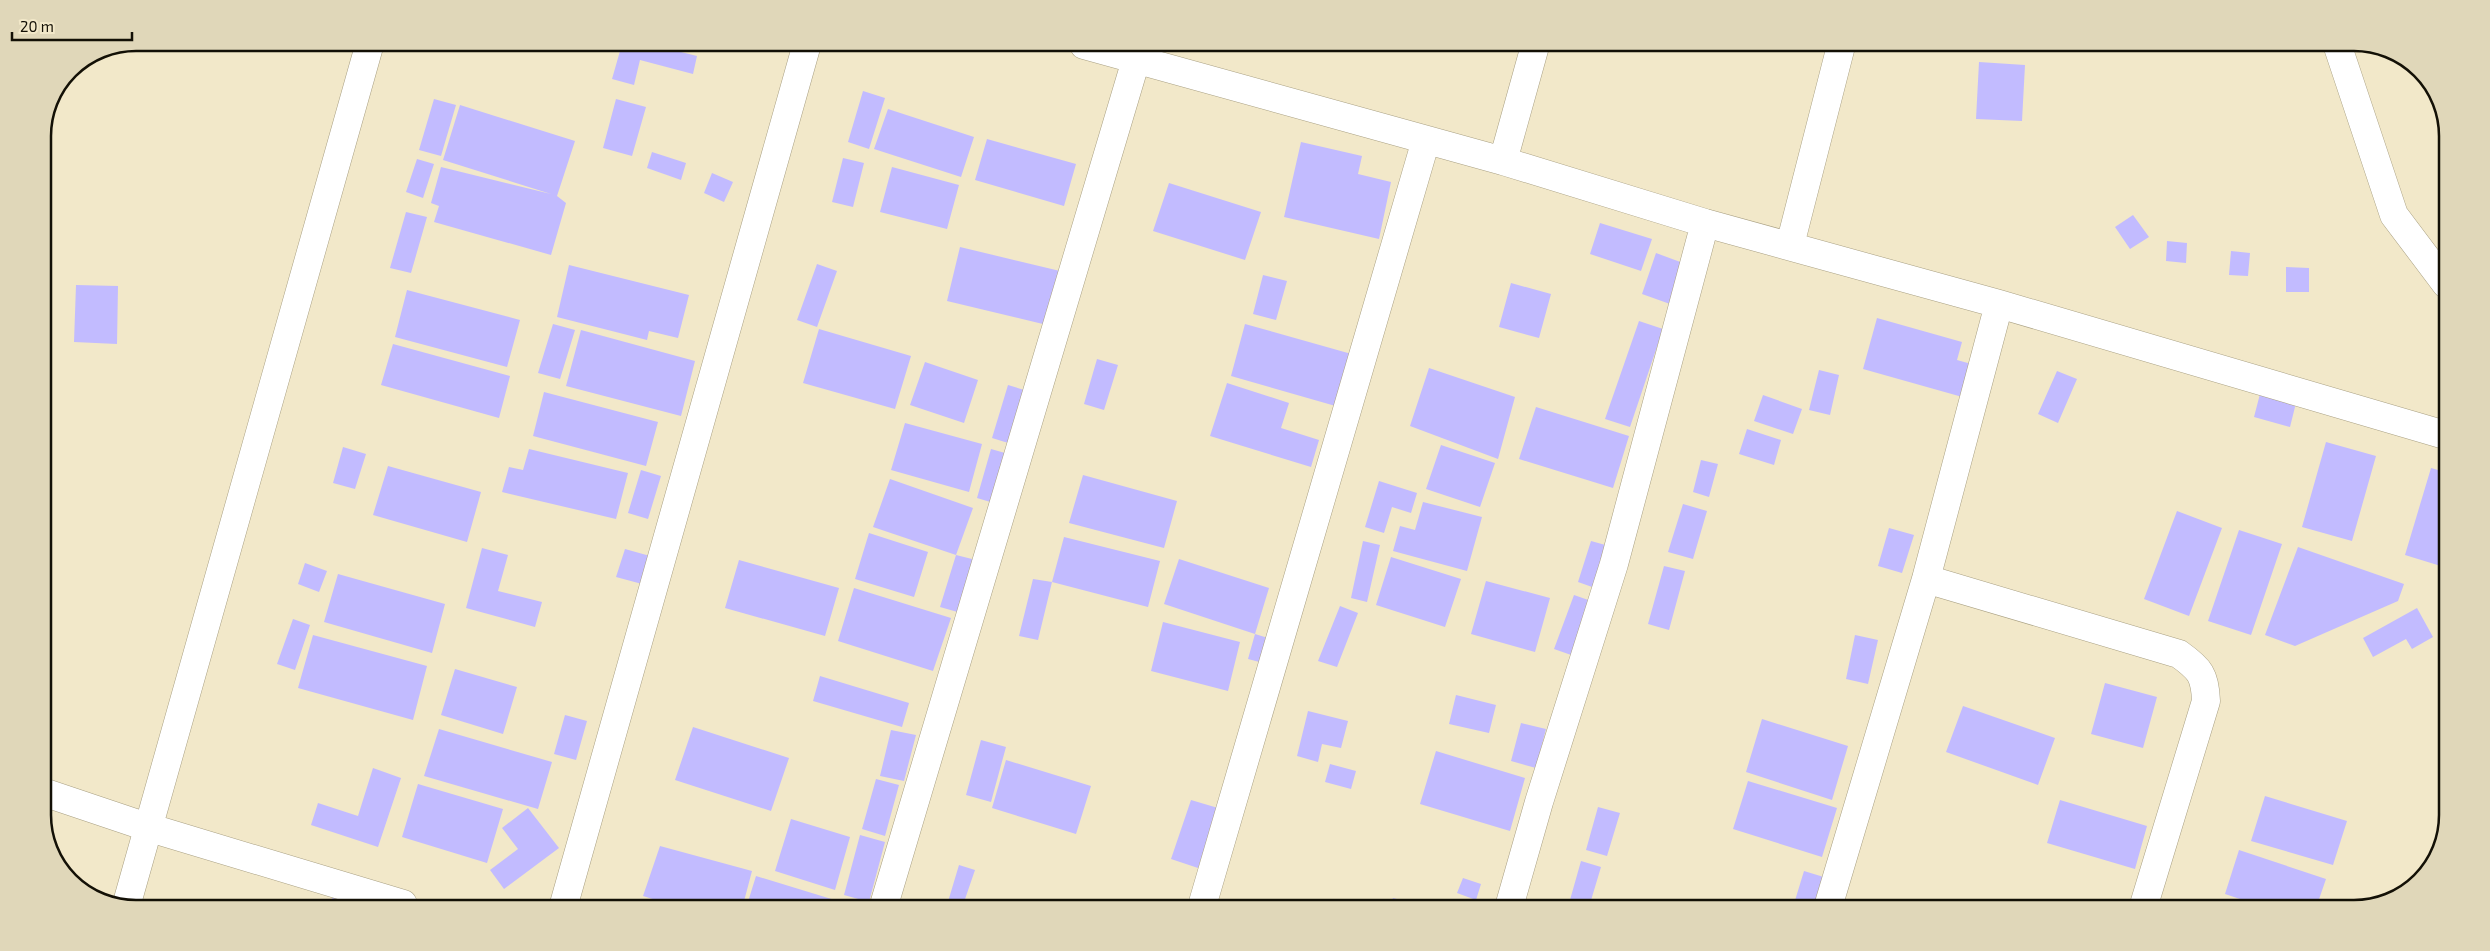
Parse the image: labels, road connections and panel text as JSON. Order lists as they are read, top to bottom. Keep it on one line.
{"scale_bar":"20 m"}
